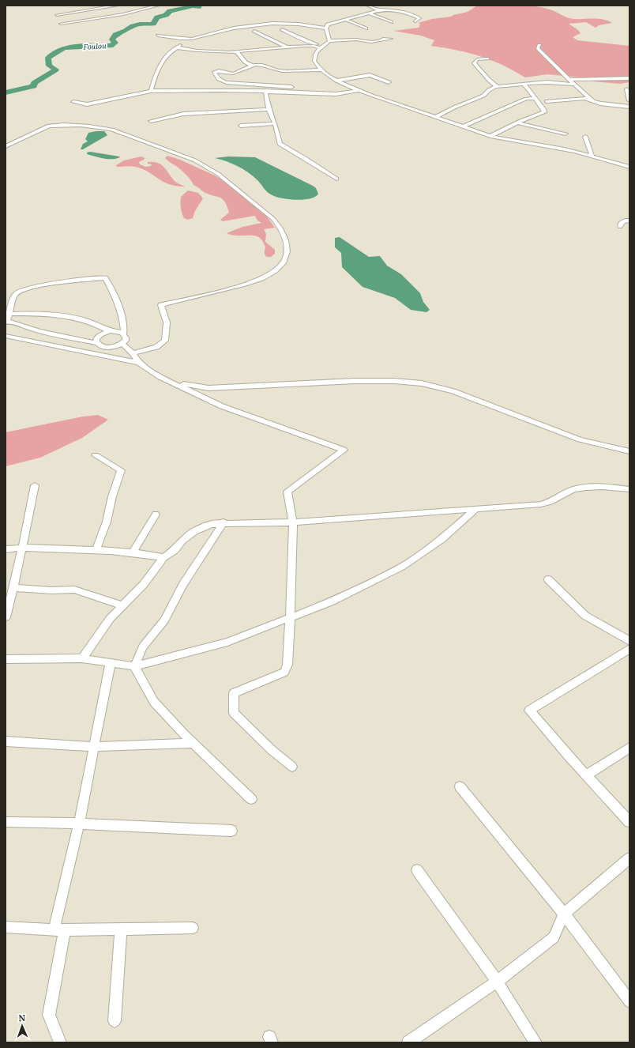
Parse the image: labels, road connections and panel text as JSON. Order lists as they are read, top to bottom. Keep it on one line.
{"water":["Foulou"],"north":"top"}
